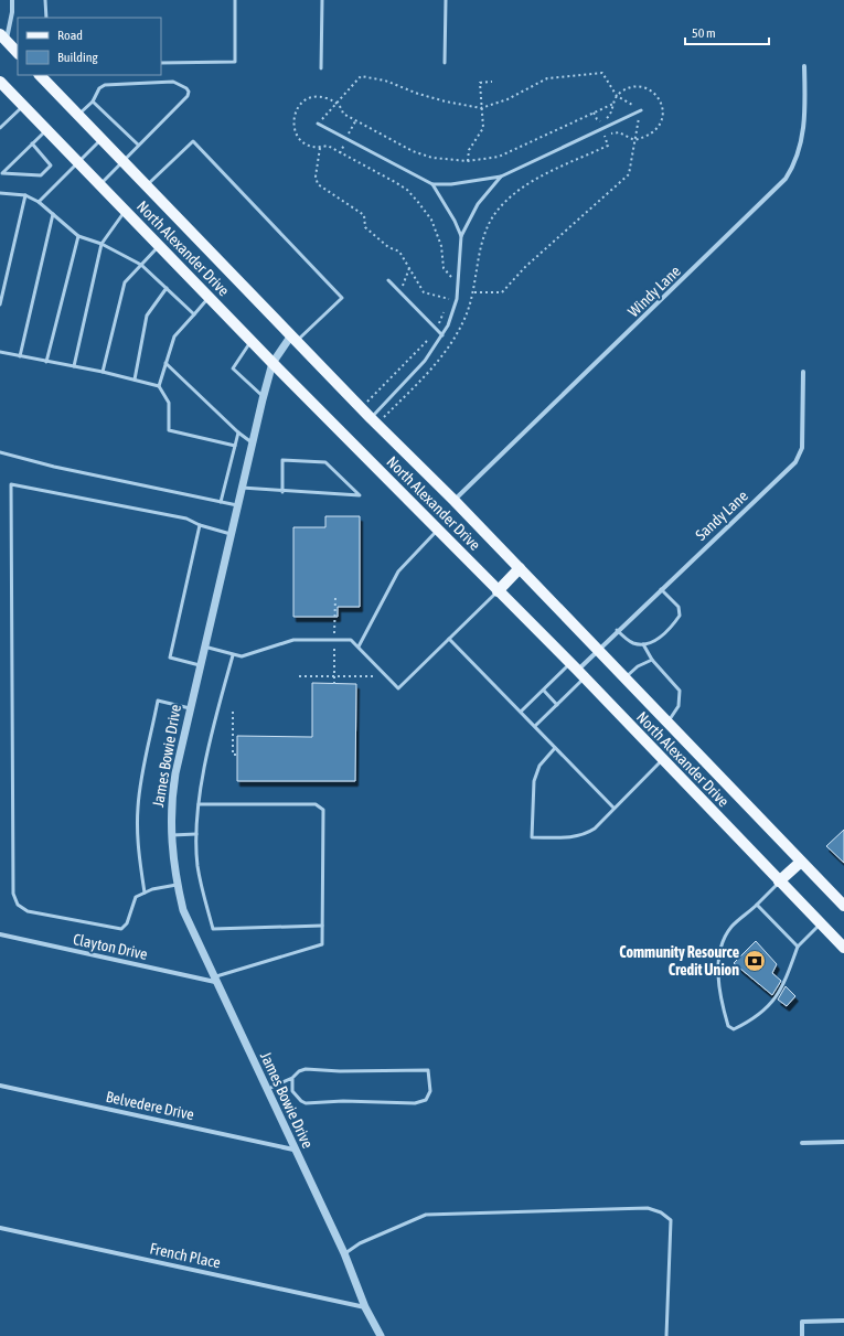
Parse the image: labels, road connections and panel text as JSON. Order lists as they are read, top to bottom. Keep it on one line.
{"streets":{"main road":["North Alexander Drive"],"street":["Windy Lane","Sandy Lane","James Bowie Drive","Clayton Drive","Belvedere Drive","French Place"]},"crossings":[["North Alexander Drive","Windy Lane"],["North Alexander Drive","Sandy Lane"],["North Alexander Drive","James Bowie Drive"],["James Bowie Drive","Clayton Drive"],["James Bowie Drive","Belvedere Drive"],["James Bowie Drive","French Place"]],"places":{"bank":["Community Resource Credit Union"]},"legend":["Road","Building"],"scale_bar":"50 m"}
